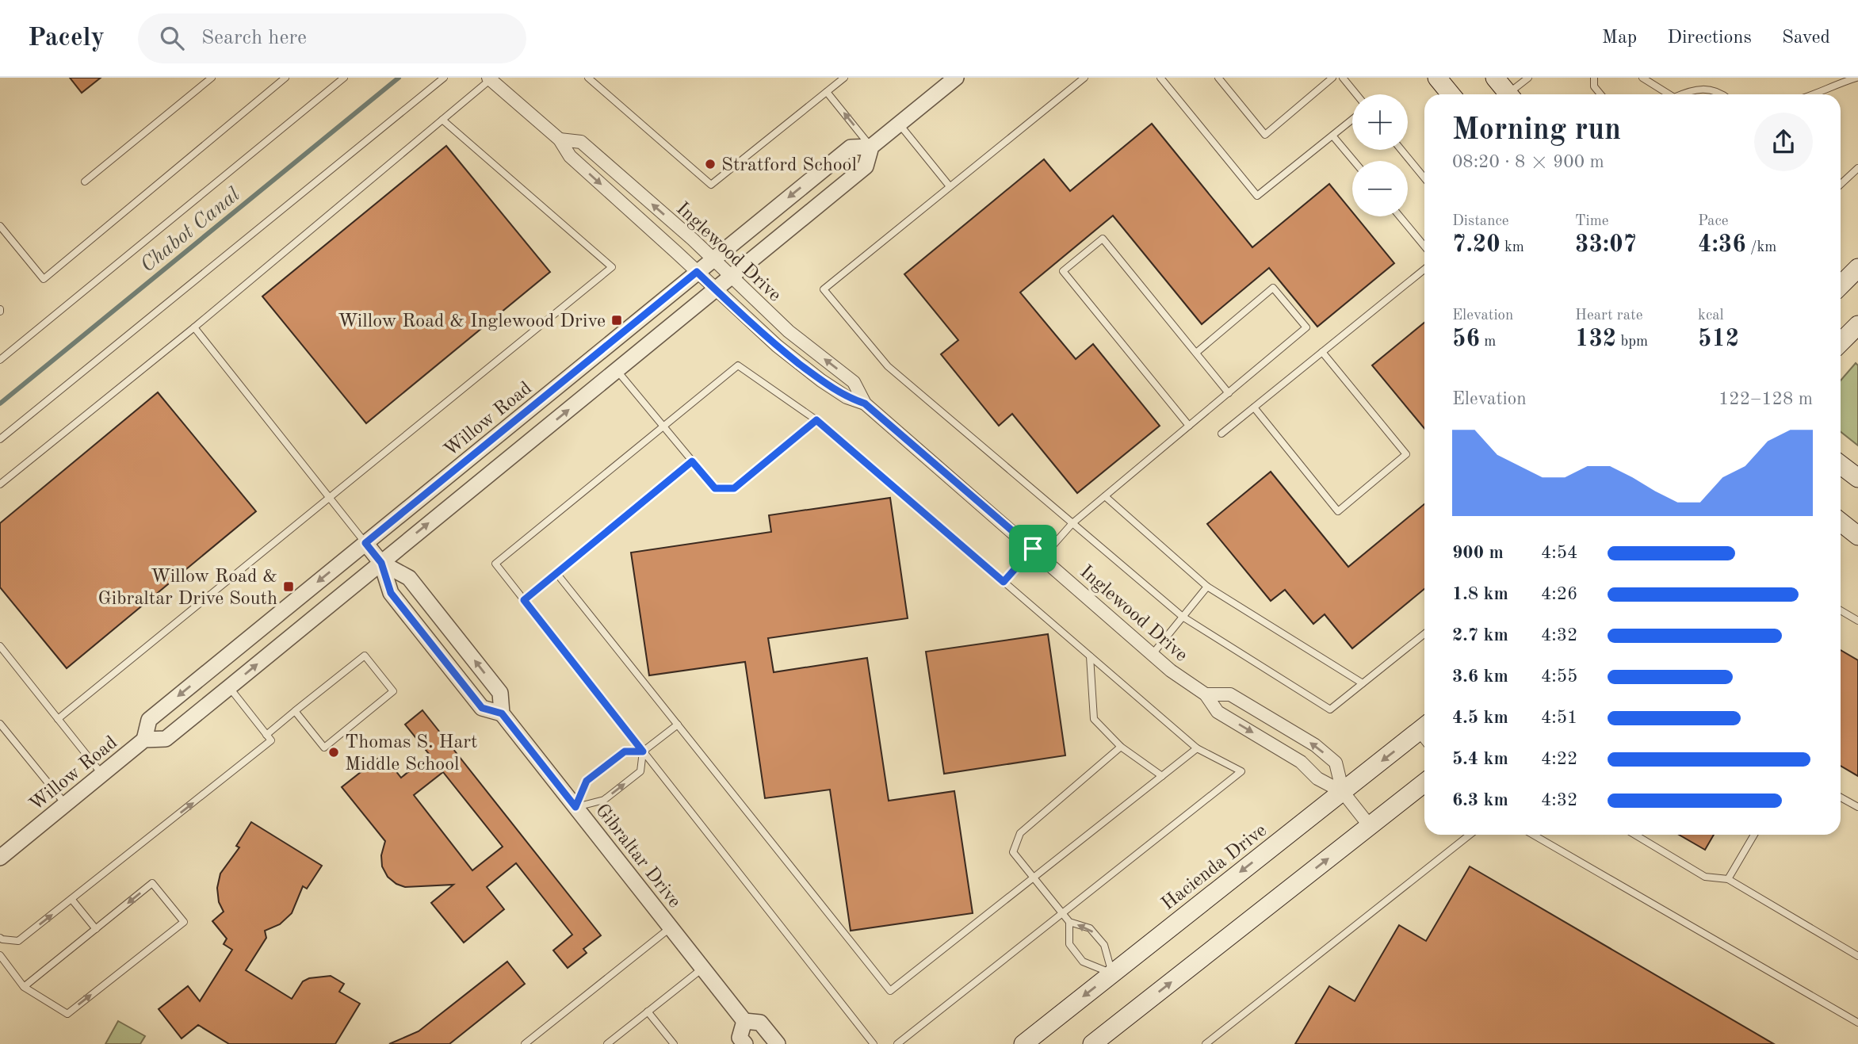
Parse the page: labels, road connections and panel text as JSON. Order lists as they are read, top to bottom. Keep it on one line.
{"streets":{"main road":["Hacienda Drive"],"street":["Inglewood Drive","Willow Road","Gibraltar Drive"]},"crossings":[["Inglewood Drive","Willow Road"],["Inglewood Drive","Hacienda Drive"],["Willow Road","Gibraltar Drive"]],"water":["Chabot Canal"],"places":{"other":["Stratford School","Thomas S. Hart Middle School"],"transit":["Willow Road & Inglewood Drive","Willow Road & Gibraltar Drive South"]},"page":{"header":"Pacely","search":"Search here","nav":["Map","Directions","Saved"],"map_buttons":["+","−"],"heading":["Morning run","08:20 · 8 × 900 m"],"stats":[["Distance","7.20 km"],["Time","33:07"],["Pace","4:36 /km"],["Elevation","56 m"],["Heart rate","132 bpm"],["kcal","512"]],"chart":["Elevation","122–128 m"],"list":[{"name":"900 m","note":"4:54"},{"name":"1.8 km","note":"4:26"},{"name":"2.7 km","note":"4:32"},{"name":"3.6 km","note":"4:55"},{"name":"4.5 km","note":"4:51"},{"name":"5.4 km","note":"4:22"},{"name":"6.3 km","note":"4:32"}]}}
